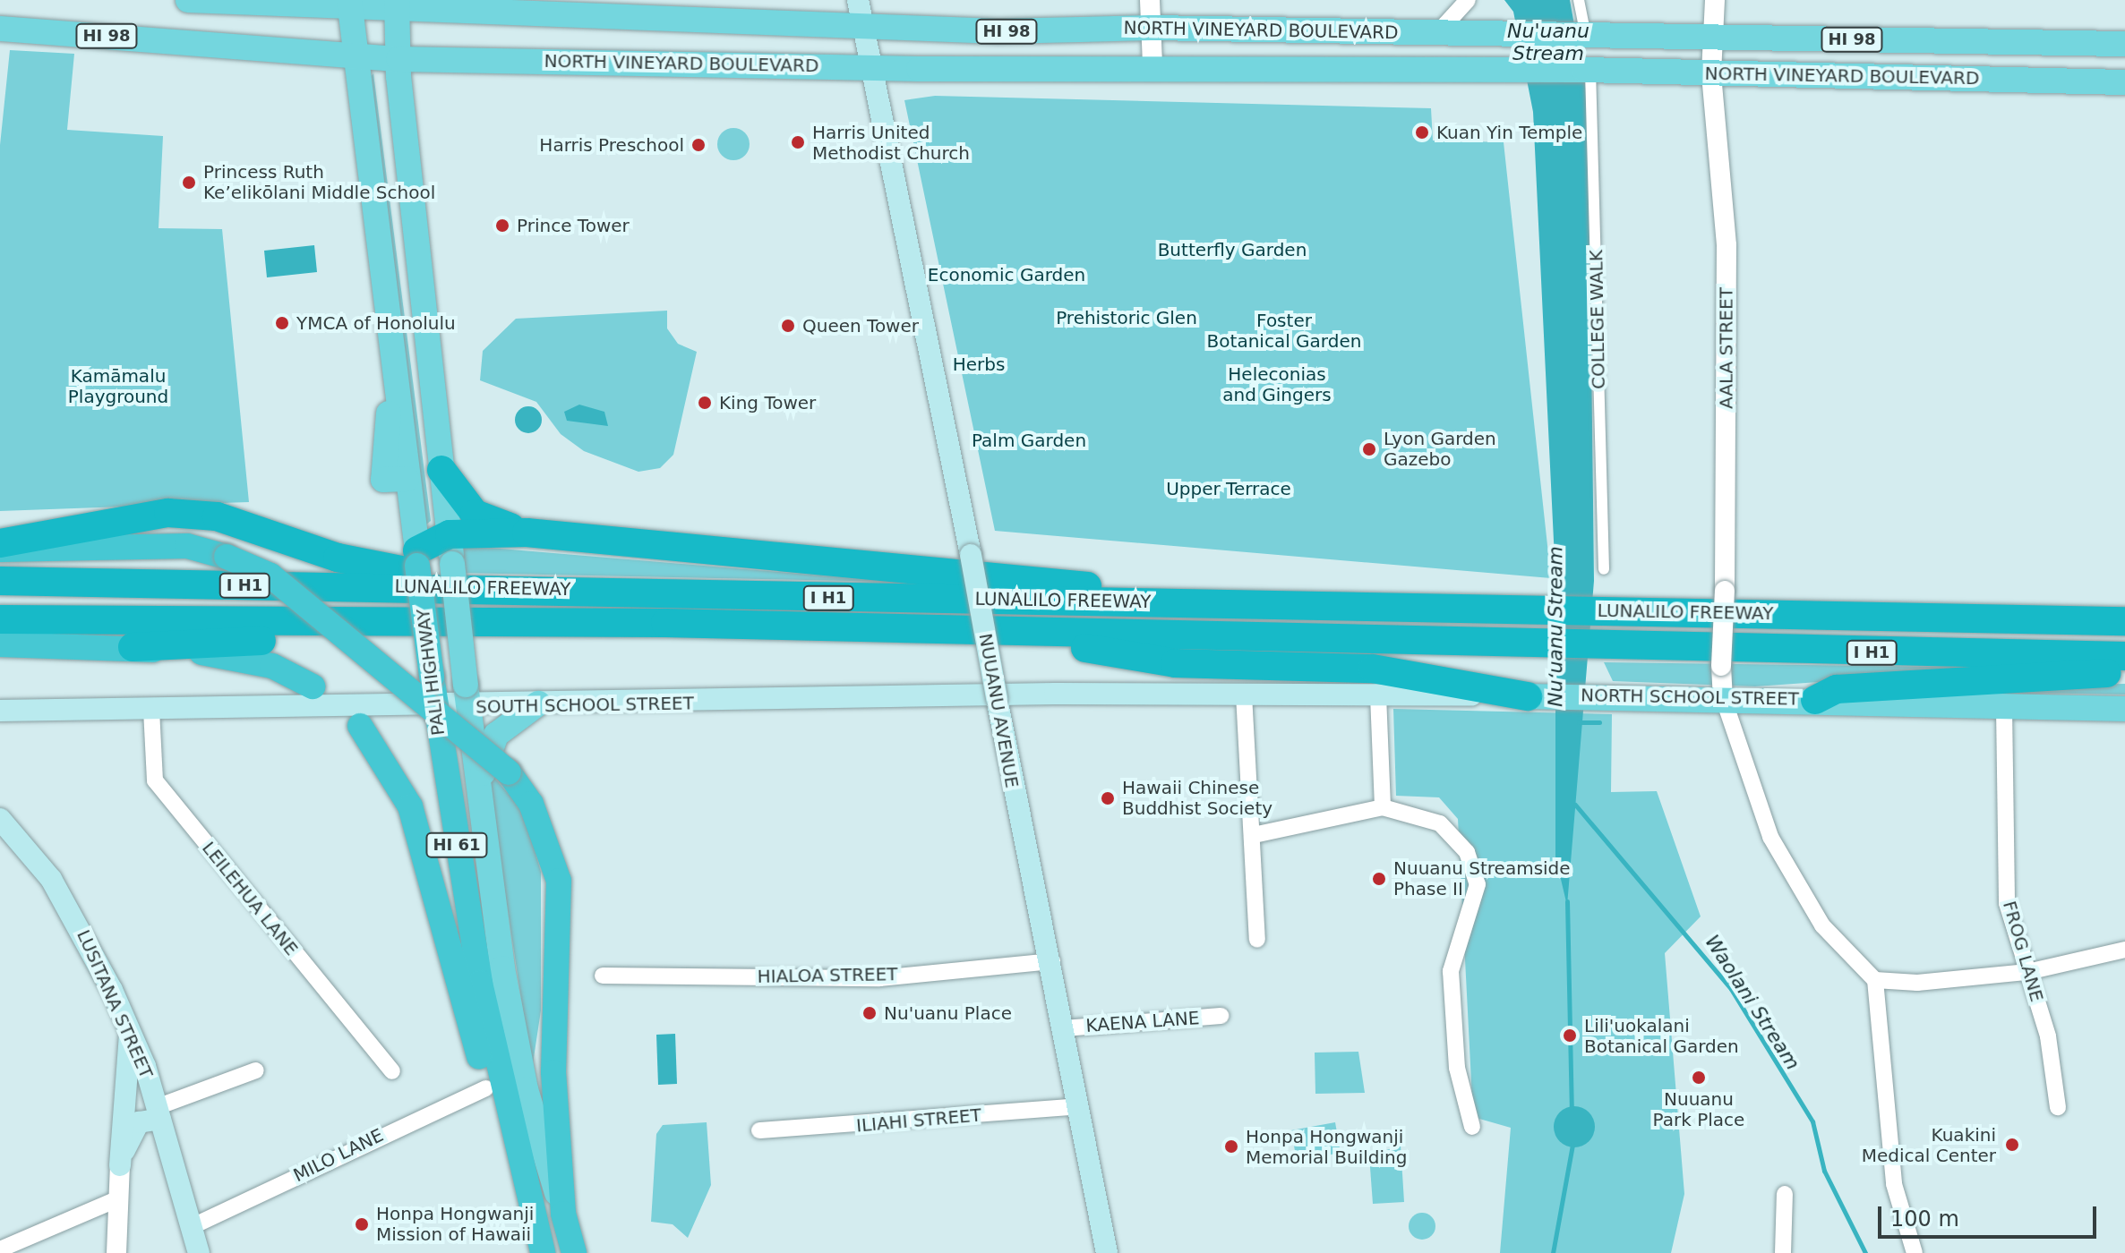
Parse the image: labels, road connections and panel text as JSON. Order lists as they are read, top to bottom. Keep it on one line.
{"streets":{"highway":["I H1","LUNALILO FREEWAY","PALI HIGHWAY","HI 61"],"main road":["NORTH VINEYARD BOULEVARD","HI 98","NORTH SCHOOL STREET","SOUTH SCHOOL STREET","NUUANU AVENUE","LUSITANA STREET"],"street":["COLLEGE WALK","AALA STREET","LEILEHUA LANE","FROG LANE","HIALOA STREET","KAENA LANE","ILIAHI STREET","MILO LANE"]},"crossings":[["NORTH VINEYARD BOULEVARD","HI 98"],["NORTH VINEYARD BOULEVARD","COLLEGE WALK"],["NORTH VINEYARD BOULEVARD","AALA STREET"],["NORTH VINEYARD BOULEVARD","PALI HIGHWAY"],["NORTH VINEYARD BOULEVARD","NUUANU AVENUE"],["HI 98","PALI HIGHWAY"],["AALA STREET","NORTH SCHOOL STREET"],["PALI HIGHWAY","SOUTH SCHOOL STREET"],["NORTH SCHOOL STREET","SOUTH SCHOOL STREET"],["NORTH SCHOOL STREET","NUUANU AVENUE"],["NORTH SCHOOL STREET","FROG LANE"],["SOUTH SCHOOL STREET","NUUANU AVENUE"],["SOUTH SCHOOL STREET","LEILEHUA LANE"],["NUUANU AVENUE","HIALOA STREET"],["NUUANU AVENUE","KAENA LANE"],["NUUANU AVENUE","ILIAHI STREET"],["LUSITANA STREET","MILO LANE"]],"water":["Nu'uanu Stream","Nuʻuanu Stream","Waolani Stream"],"parks":["Butterfly Garden","Economic Garden","Prehistoric Glen","Foster Botanical Garden","Herbs","Heleconias and Gingers","Kamāmalu Playground","Palm Garden","Upper Terrace"],"places":["Kuan Yin Temple","Harris United Methodist Church","Harris Preschool","Princess Ruth Ke’elikōlani Middle School","Prince Tower","YMCA of Honolulu","Queen Tower","King Tower","Lyon Garden Gazebo","Hawaii Chinese Buddhist Society","Nuuanu Streamside Phase II","Nu'uanu Place","Lili'uokalani Botanical Garden","Nuuanu Park Place","Kuakini Medical Center","Honpa Hongwanji Memorial Building","Honpa Hongwanji Mission of Hawaii"],"scale_bar":"100 m"}
